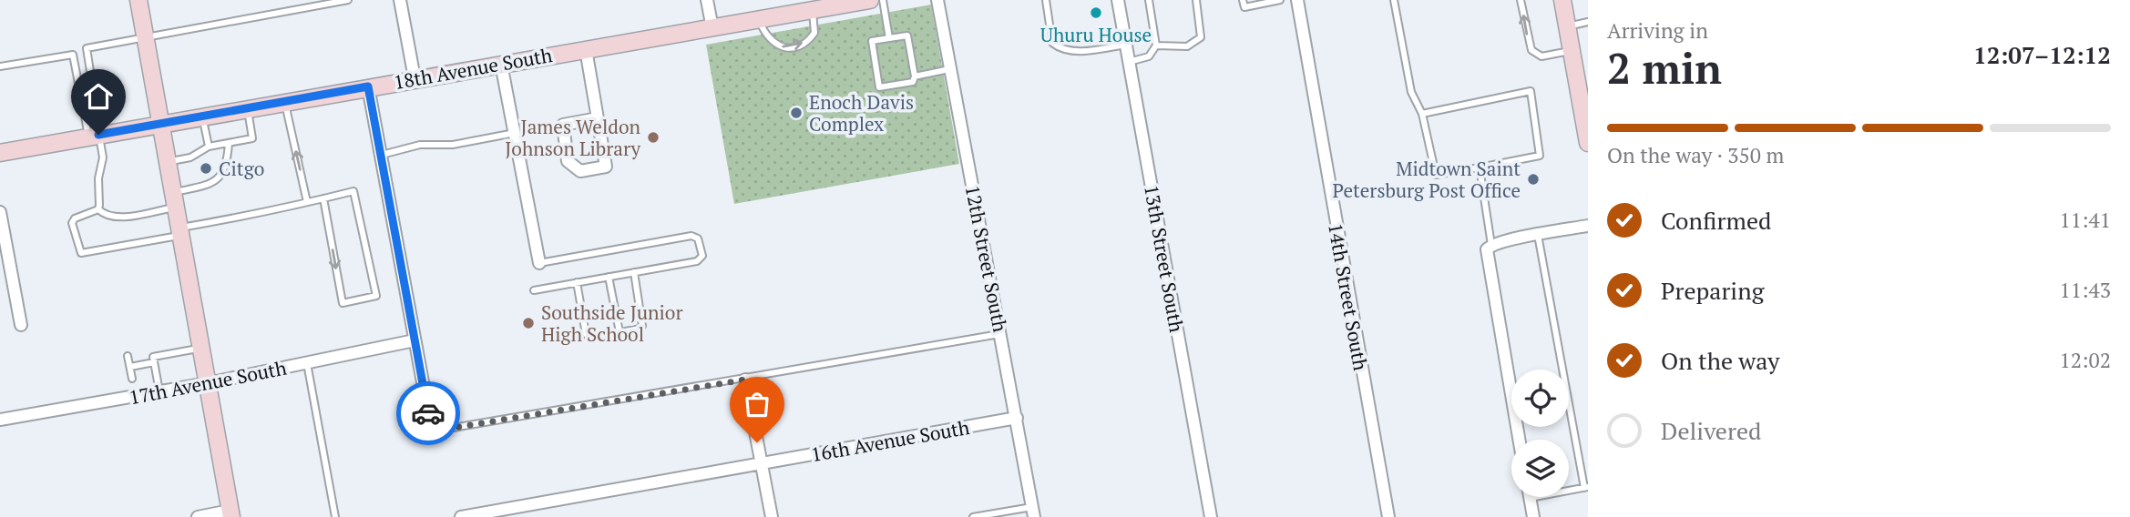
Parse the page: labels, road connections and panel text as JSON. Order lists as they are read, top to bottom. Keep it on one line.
{"streets":{"street":["18th Avenue South","12th Street South","13th Street South","14th Street South","17th Avenue South","16th Avenue South"]},"crossings":[["12th Street South","16th Avenue South"]],"places":["Uhuru House","Enoch Davis Complex","James Weldon Johnson Library","Citgo","Midtown Saint Petersburg Post Office","Southside Junior High School"],"page":{"heading":["2 min","Arriving in","12:07–12:12"],"bar":"On the way · 350 m","list":[["Confirmed","11:41"],["Preparing","11:43"],["On the way","12:02"],"Delivered"]}}
